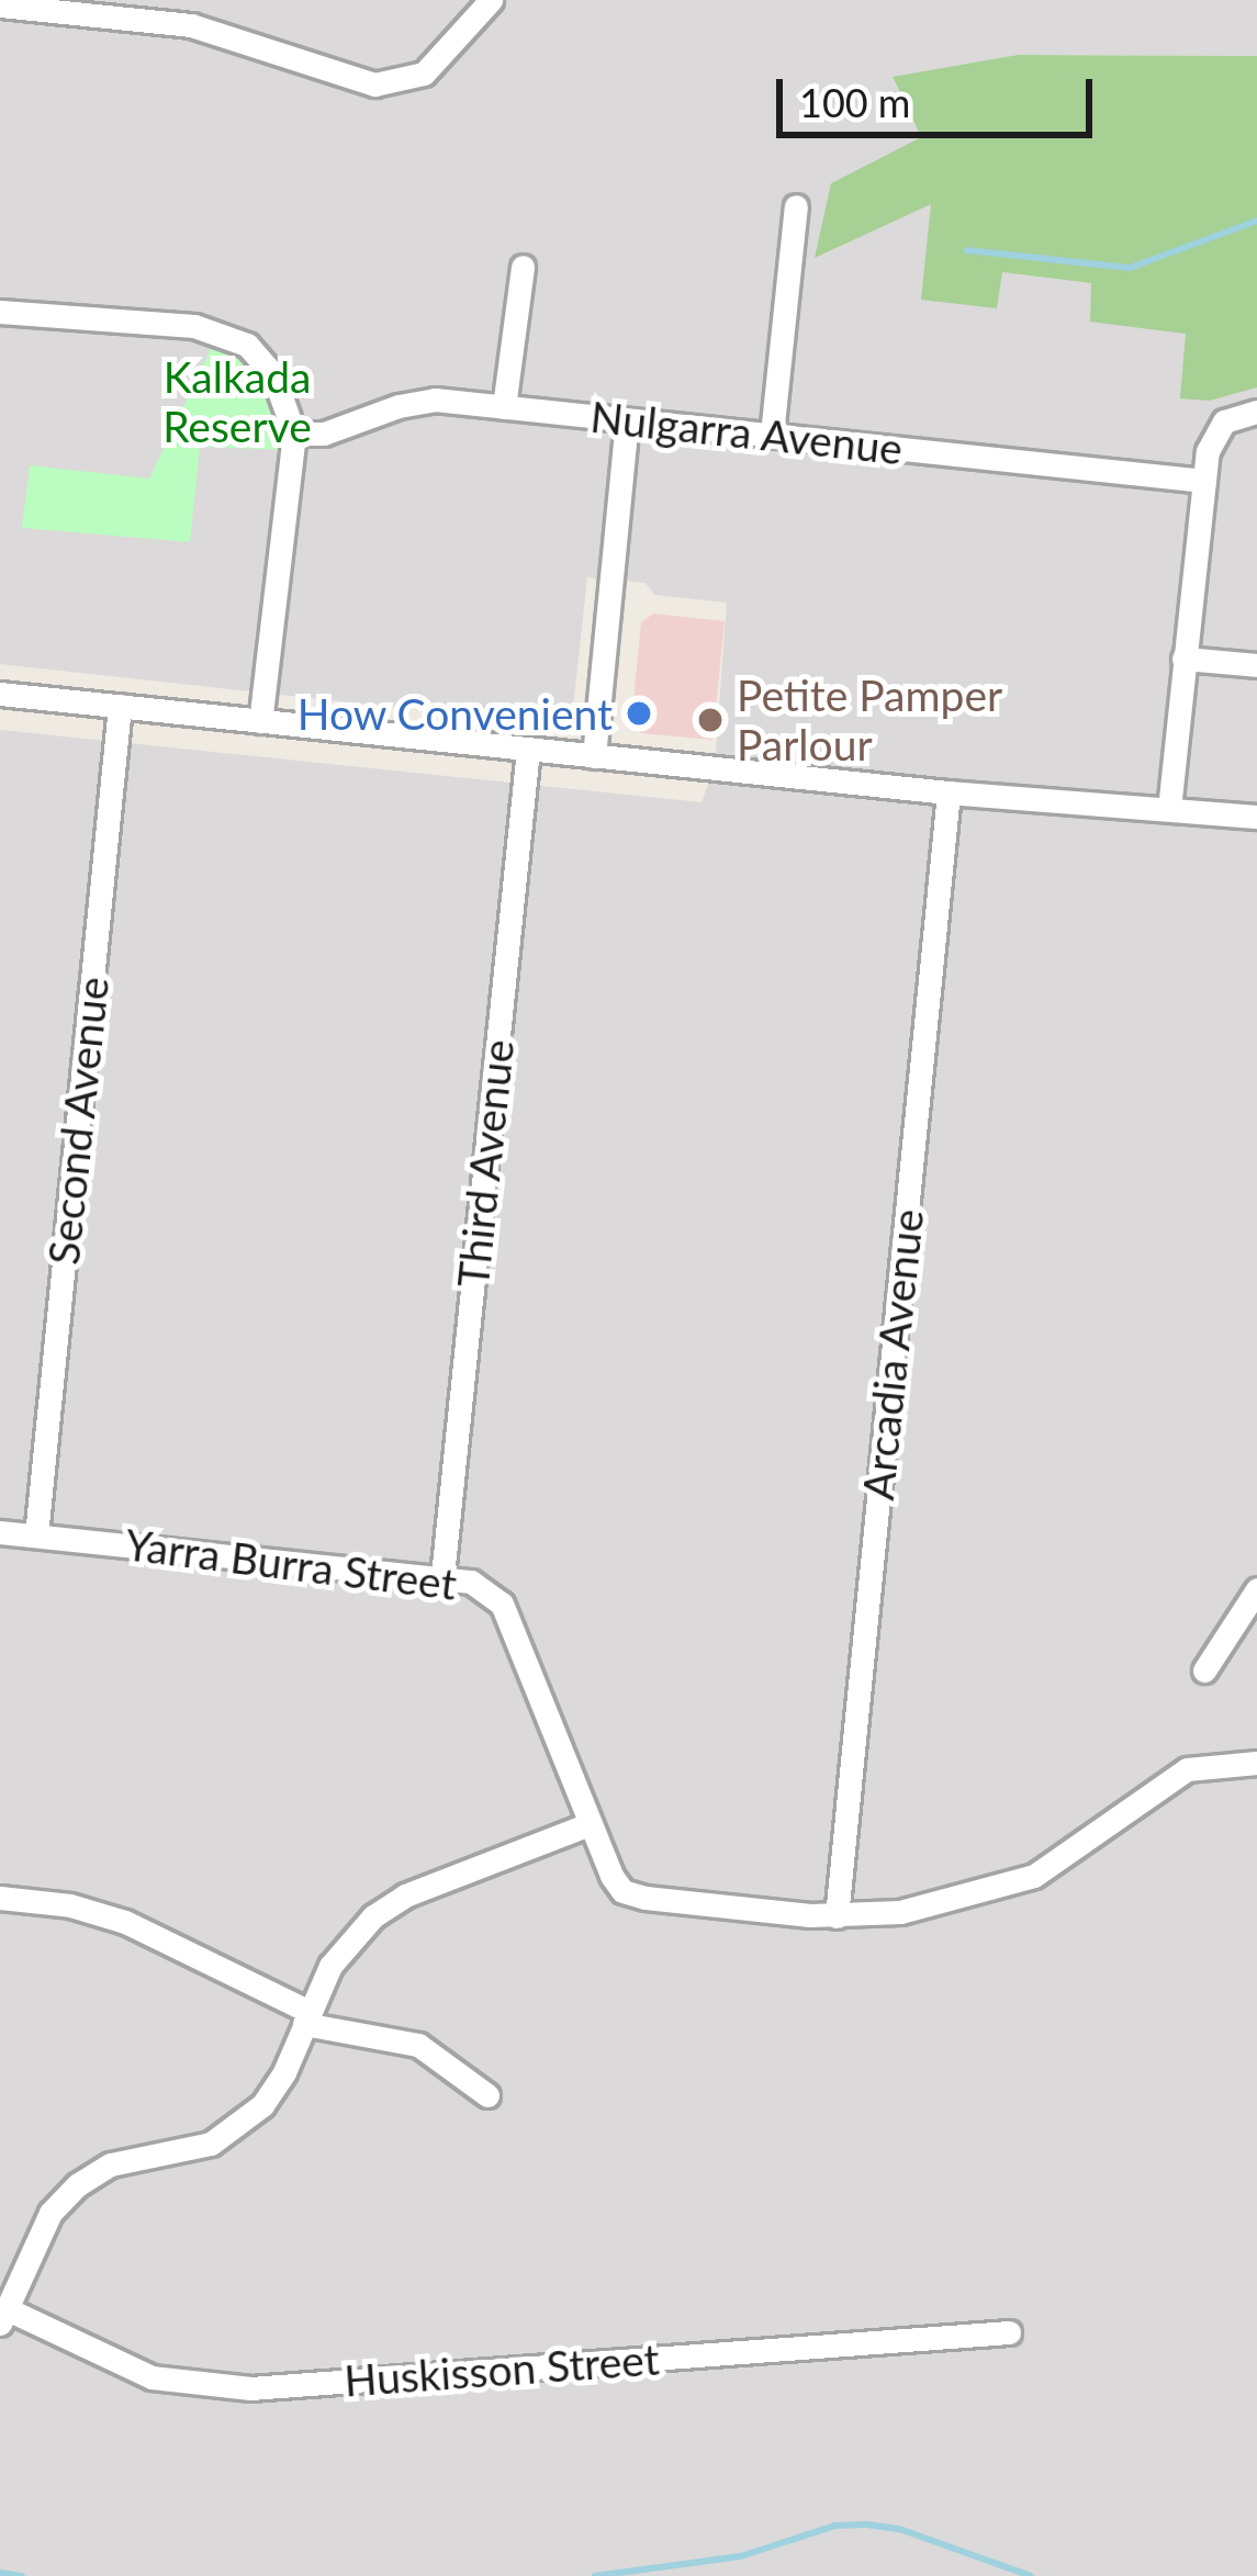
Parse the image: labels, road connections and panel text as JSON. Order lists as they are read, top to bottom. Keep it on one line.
{"streets":{"street":["Nulgarra Avenue","Second Avenue","Third Avenue","Arcadia Avenue","Yarra Burra Street","Huskisson Street"]},"crossings":[["Second Avenue","Yarra Burra Street"],["Third Avenue","Yarra Burra Street"],["Arcadia Avenue","Yarra Burra Street"]],"parks":["Kalkada Reserve"],"places":["How Convenient","Petite Pamper Parlour"],"scale_bar":"100 m"}
